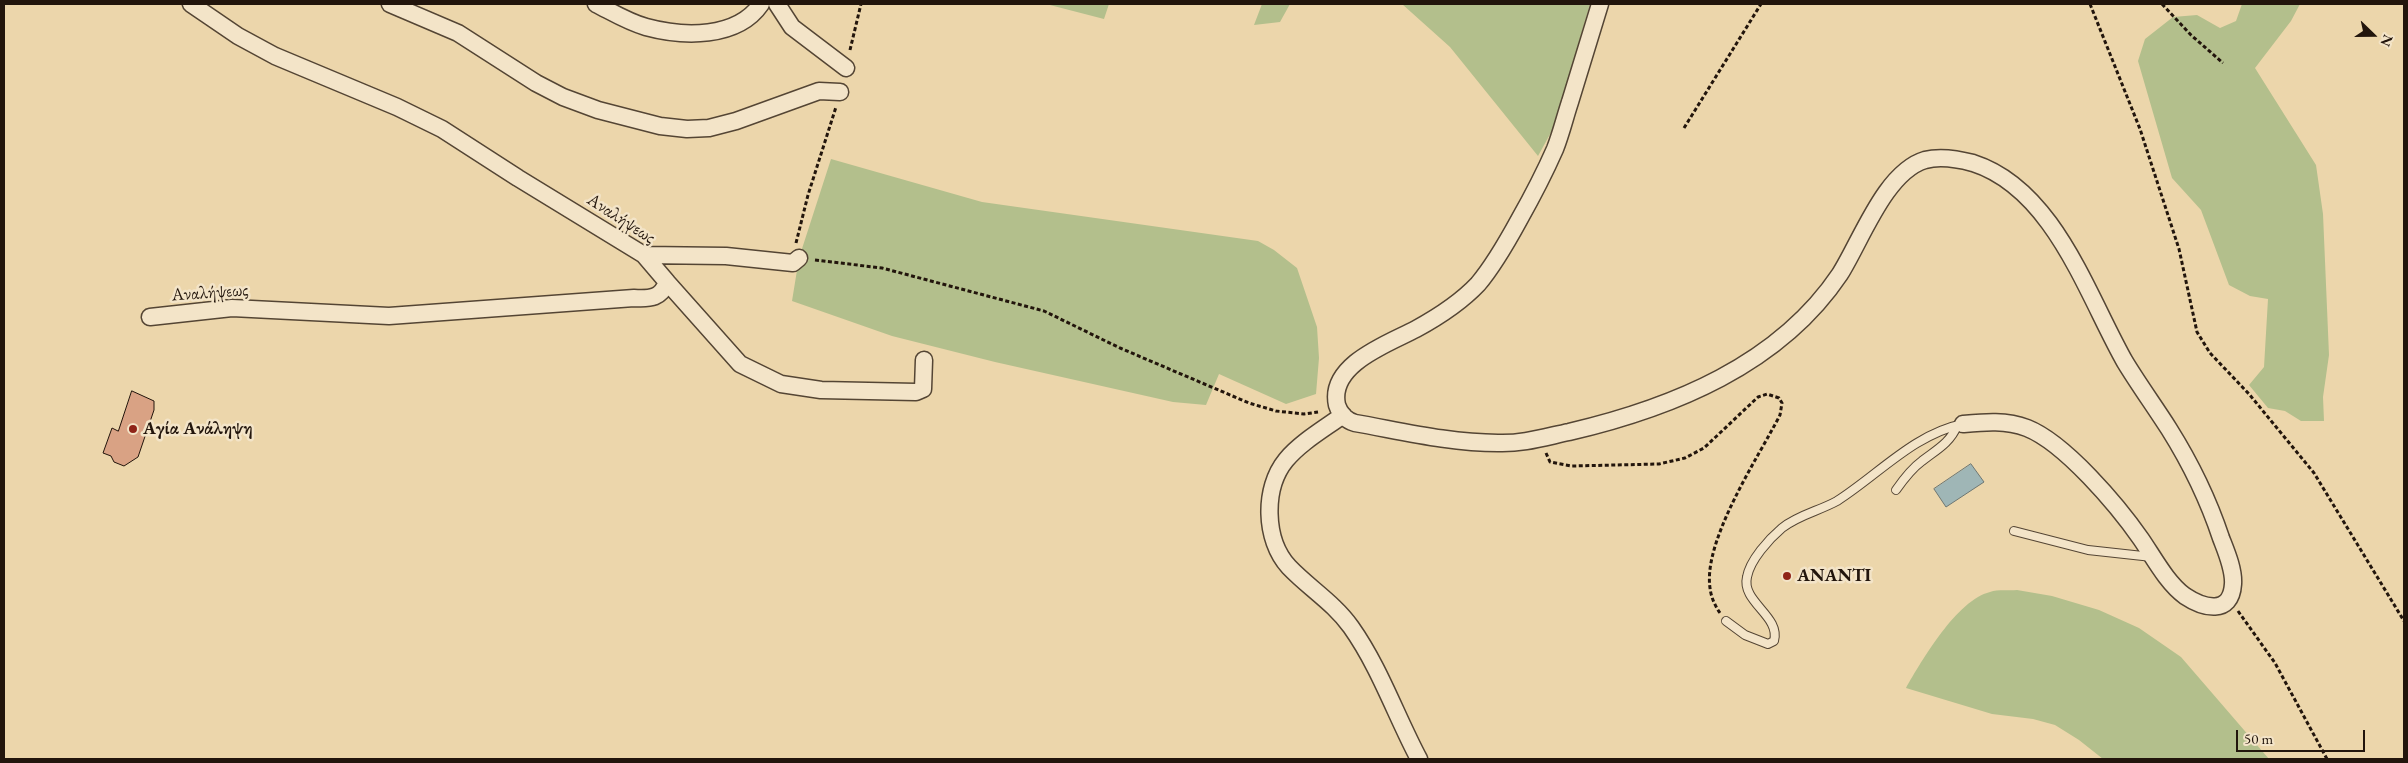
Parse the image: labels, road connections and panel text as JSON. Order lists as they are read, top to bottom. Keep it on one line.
{"streets":{"street":["Αναλήψεως"]},"places":["Αγία Ανάληψη","ΑΝΑΝΤΙ"],"scale_bar":"50 m","north":"right"}
